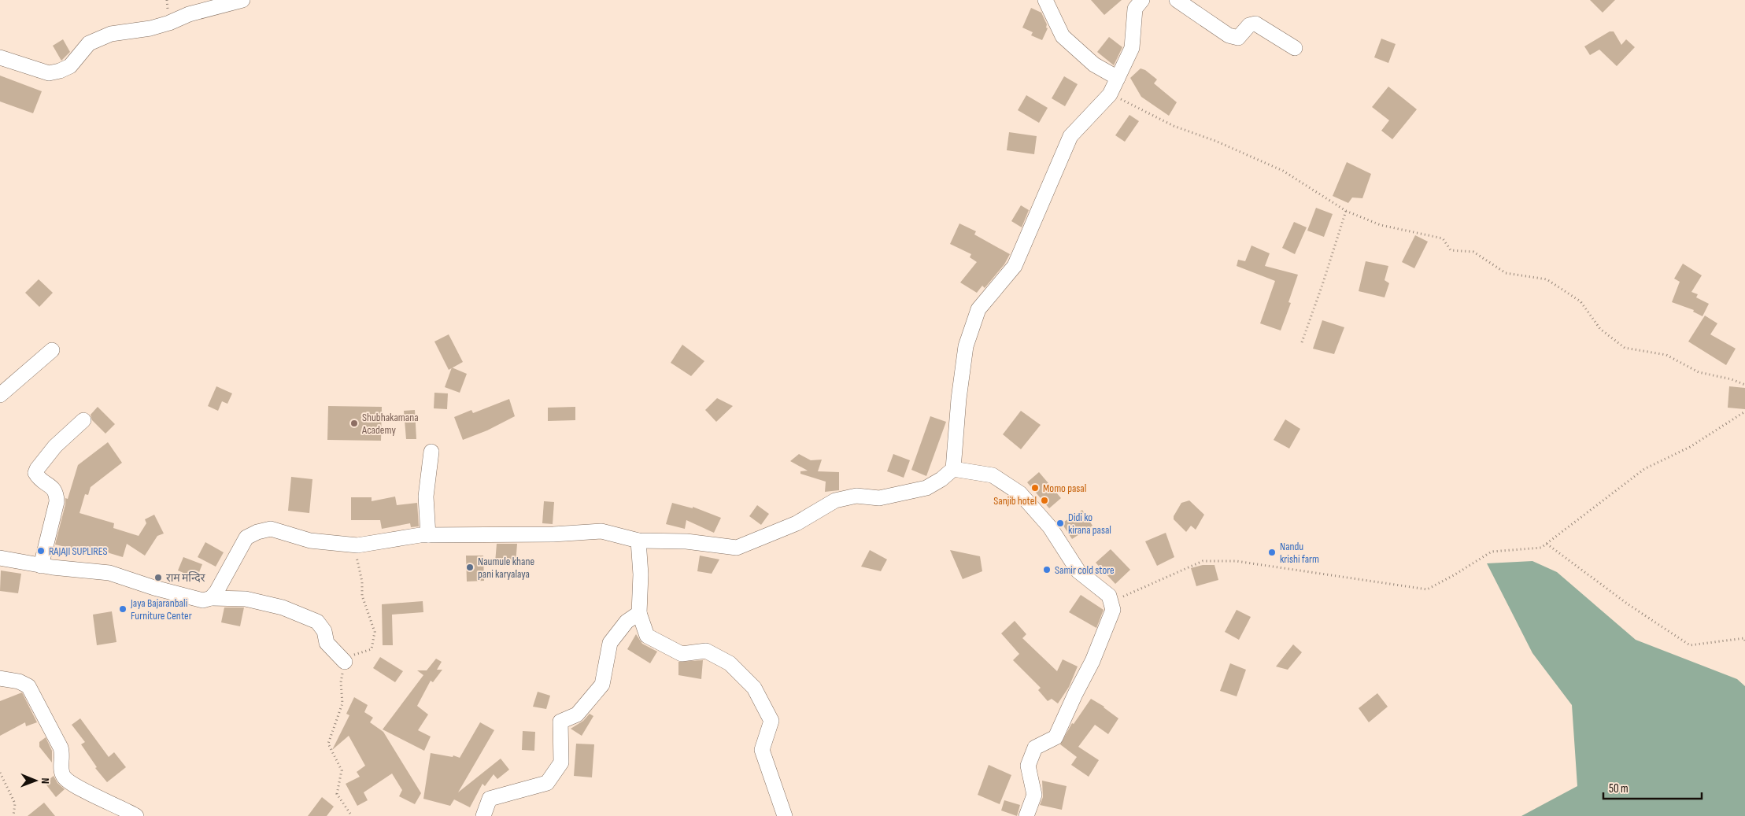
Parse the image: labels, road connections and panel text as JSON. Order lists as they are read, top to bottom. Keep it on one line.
{"places":["Shubhakamana Academy","Momo pasal","Sanjib hotel","Didi ko kirana pasal","RAJAJI SUPLIRES","Nandu krishi farm","Naumule khane pani karyalaya","Samir cold store","राम मन्दिर","Jaya Bajaranbali Furniture Center"],"scale_bar":"50 m","north":"right"}
